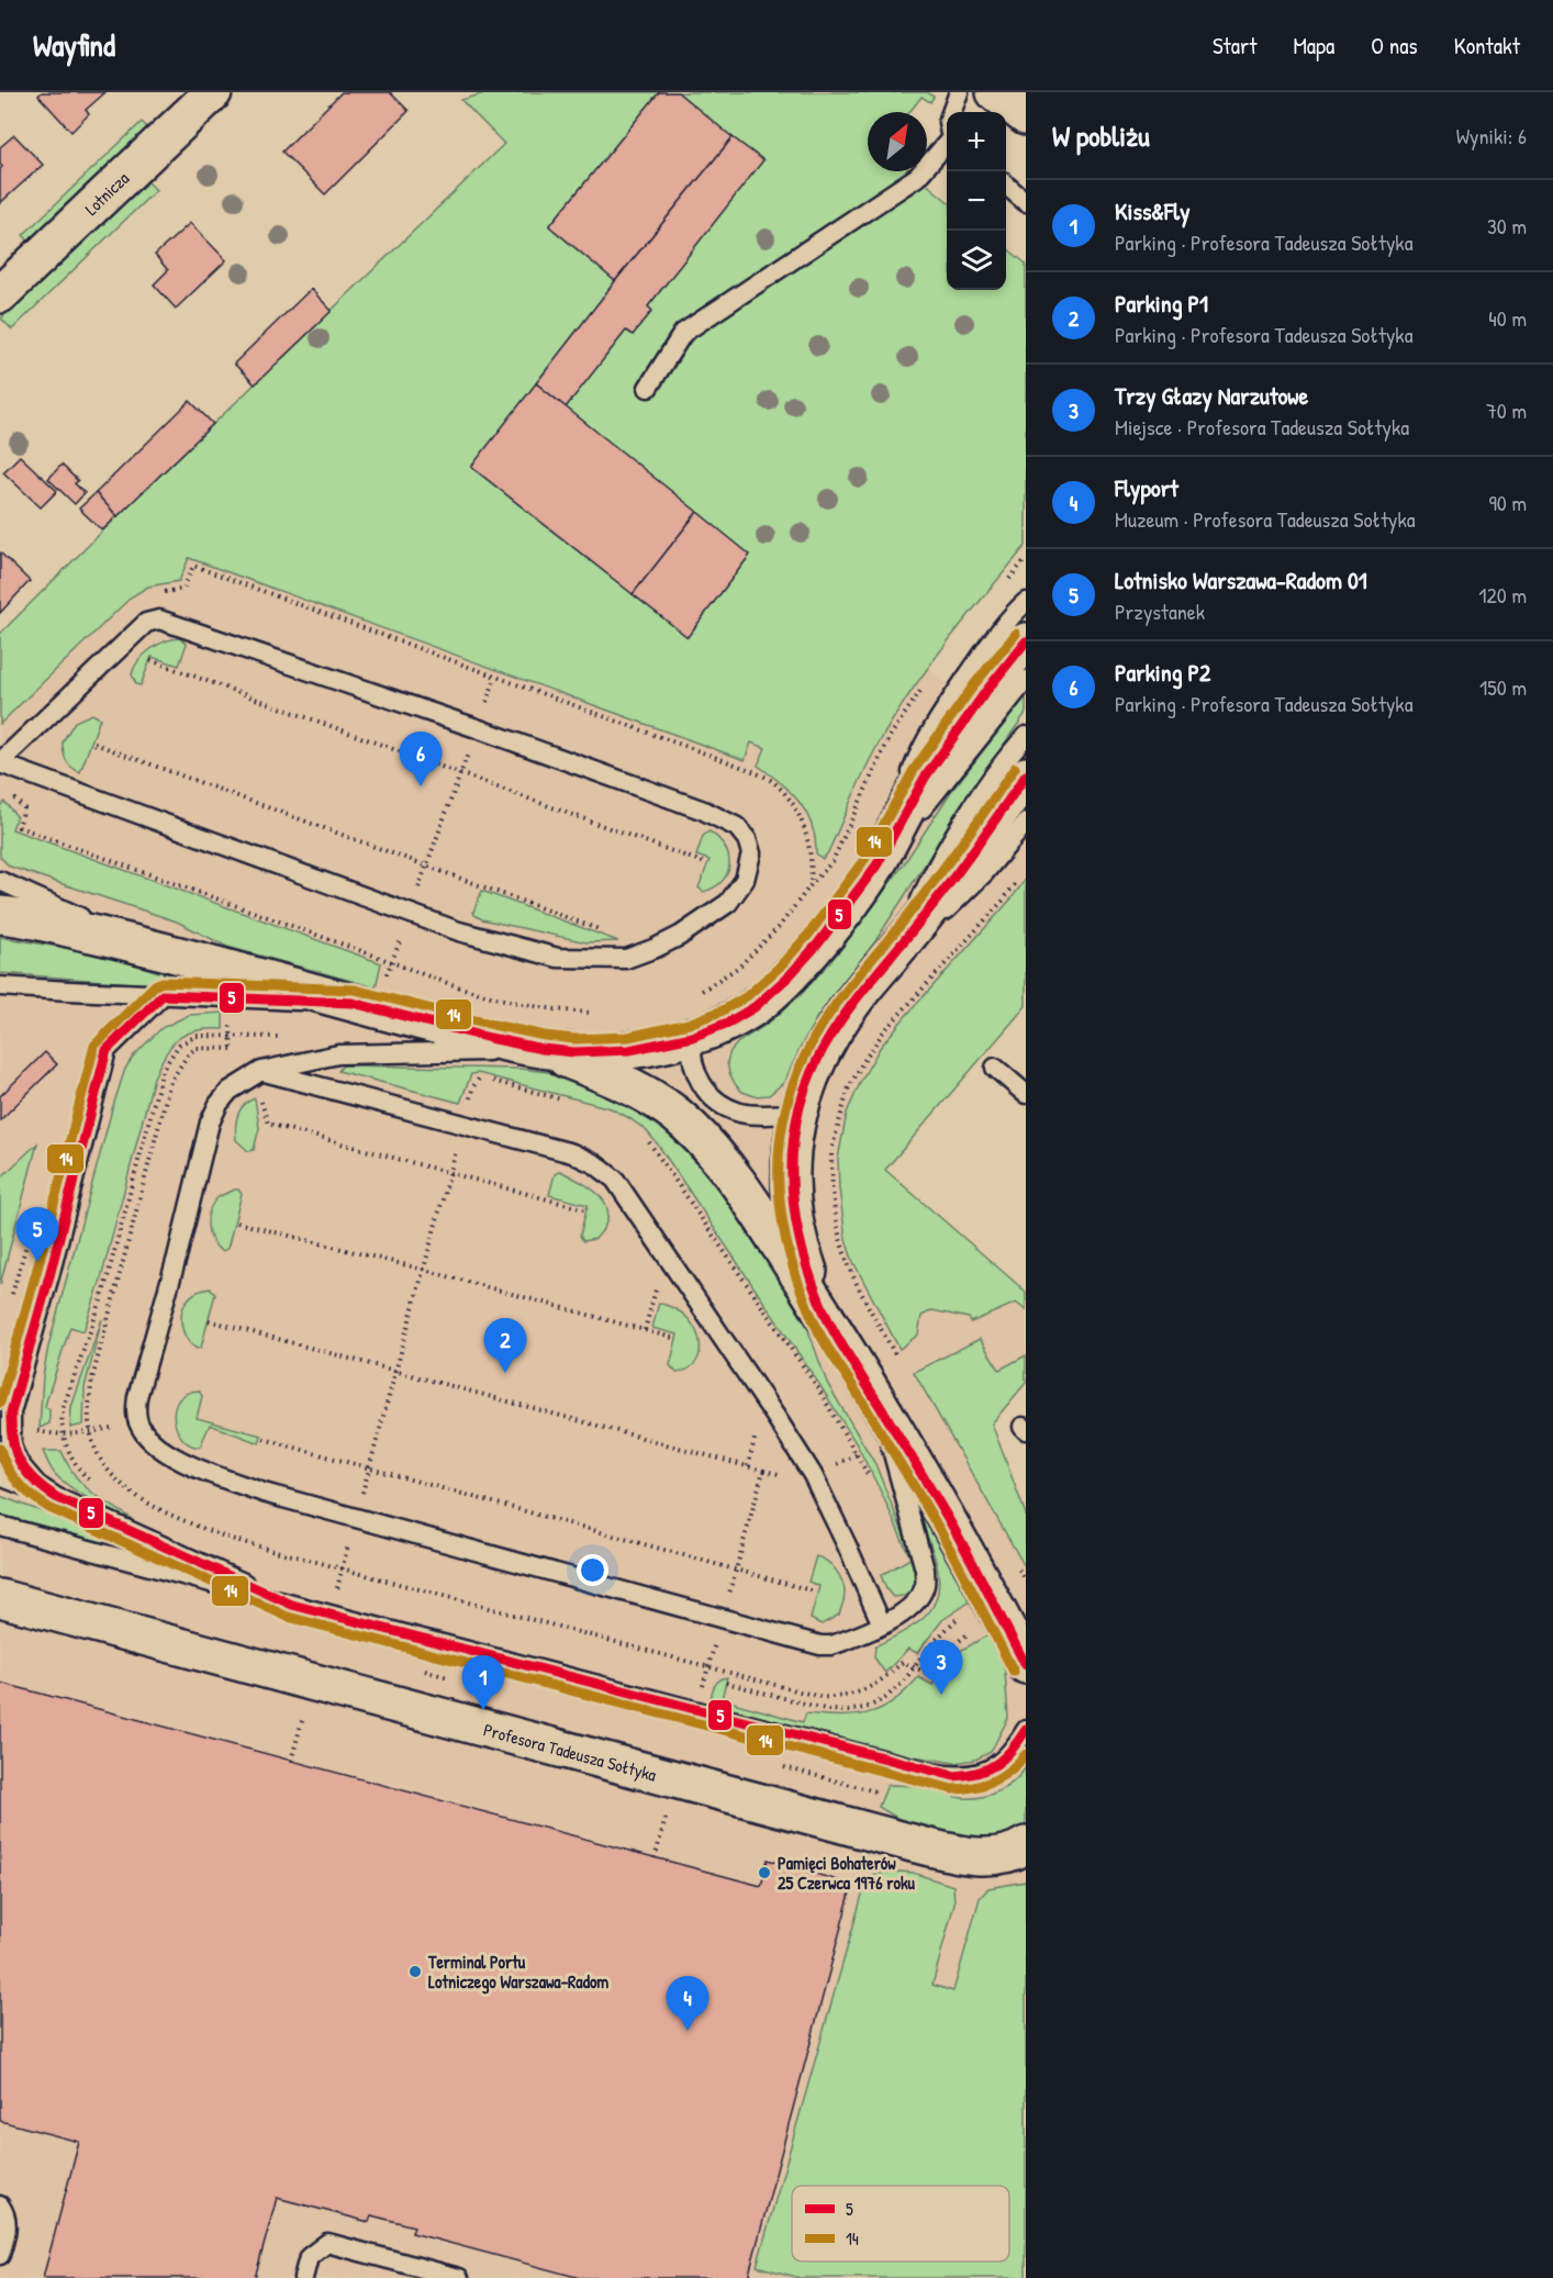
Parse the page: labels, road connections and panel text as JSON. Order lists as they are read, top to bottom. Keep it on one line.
{"streets":{"street":["Lotnicza","Profesora Tadeusza Sołtyka"]},"places":["Pamięci Bohaterów 25 Czerwca 1976 roku","Terminal Portu Lotniczego Warszawa-Radom"],"lines":["transit line 14","transit line 5"],"legend":["5","14"],"north":"top right","page":{"header":"Wayfind","nav":["Start","Mapa","O nas","Kontakt"],"heading":["W pobliżu","Wyniki: 6"],"map_buttons":["+","−"],"list":[{"mark":"1","name":"Kiss&Fly","note":"Parking · Profesora Tadeusza Sołtyka","value":"30 m"},{"mark":"2","name":"Parking P1","note":"Parking · Profesora Tadeusza Sołtyka","value":"40 m"},{"mark":"3","name":"Trzy Głazy Narzutowe","note":"Miejsce · Profesora Tadeusza Sołtyka","value":"70 m"},{"mark":"4","name":"Flyport","note":"Muzeum · Profesora Tadeusza Sołtyka","value":"90 m"},{"mark":"5","name":"Lotnisko Warszawa-Radom 01","note":"Przystanek","value":"120 m"},{"mark":"6","name":"Parking P2","note":"Parking · Profesora Tadeusza Sołtyka","value":"150 m"}],"pins":["6","5","2","3","1","4"]}}
